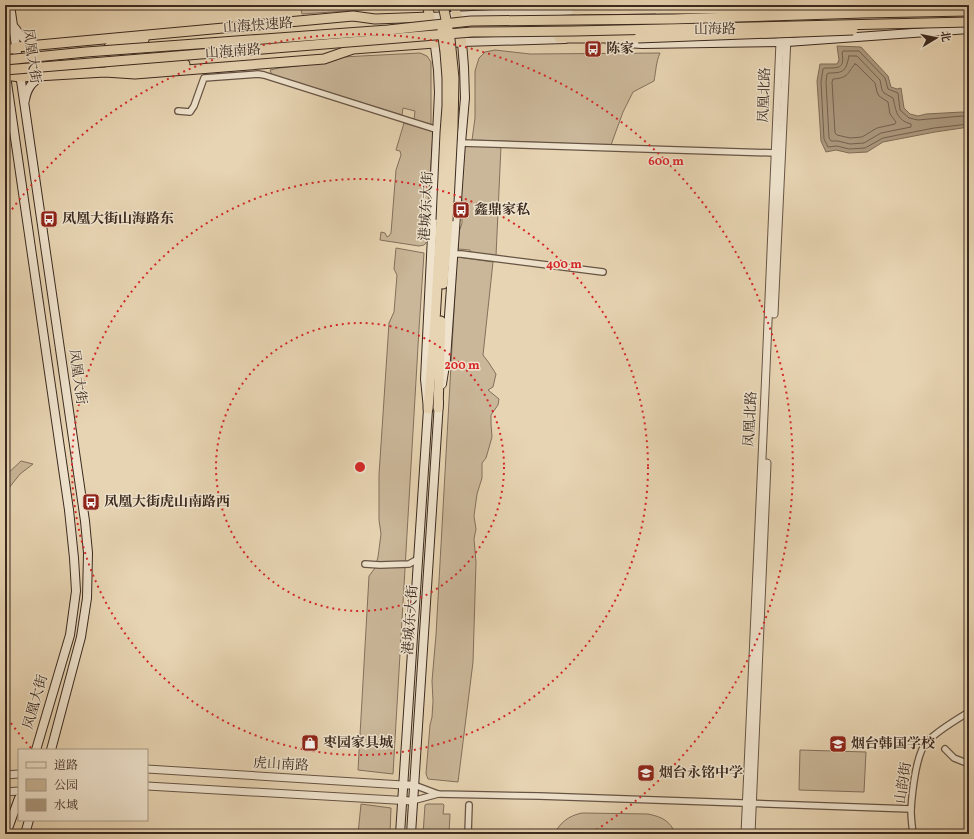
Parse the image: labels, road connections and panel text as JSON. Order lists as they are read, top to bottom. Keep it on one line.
{"streets":{"highway":["山海快速路","山海南路","港城东大街"],"main road":["山海路","凤凰大街"],"street":["凤凰北路","虎山南路","山韵街"]},"crossings":[["山海快速路","山海南路"],["山海快速路","凤凰大街"],["山海路","山海南路"],["山海路","凤凰北路"],["山海路","港城东大街"],["山海南路","凤凰大街"],["山海南路","港城东大街"],["港城东大街","虎山南路"]],"places":{"bus stop":["陈家","鑫鼎家私","凤凰大街山海路东","凤凰大街虎山南路西"],"shop":["枣园家具城"],"school or university":["烟台韩国学校","烟台永铭中学"]},"legend":["道路","公园","水域"],"north":"right","rings":["600 m","400 m","200 m"]}
